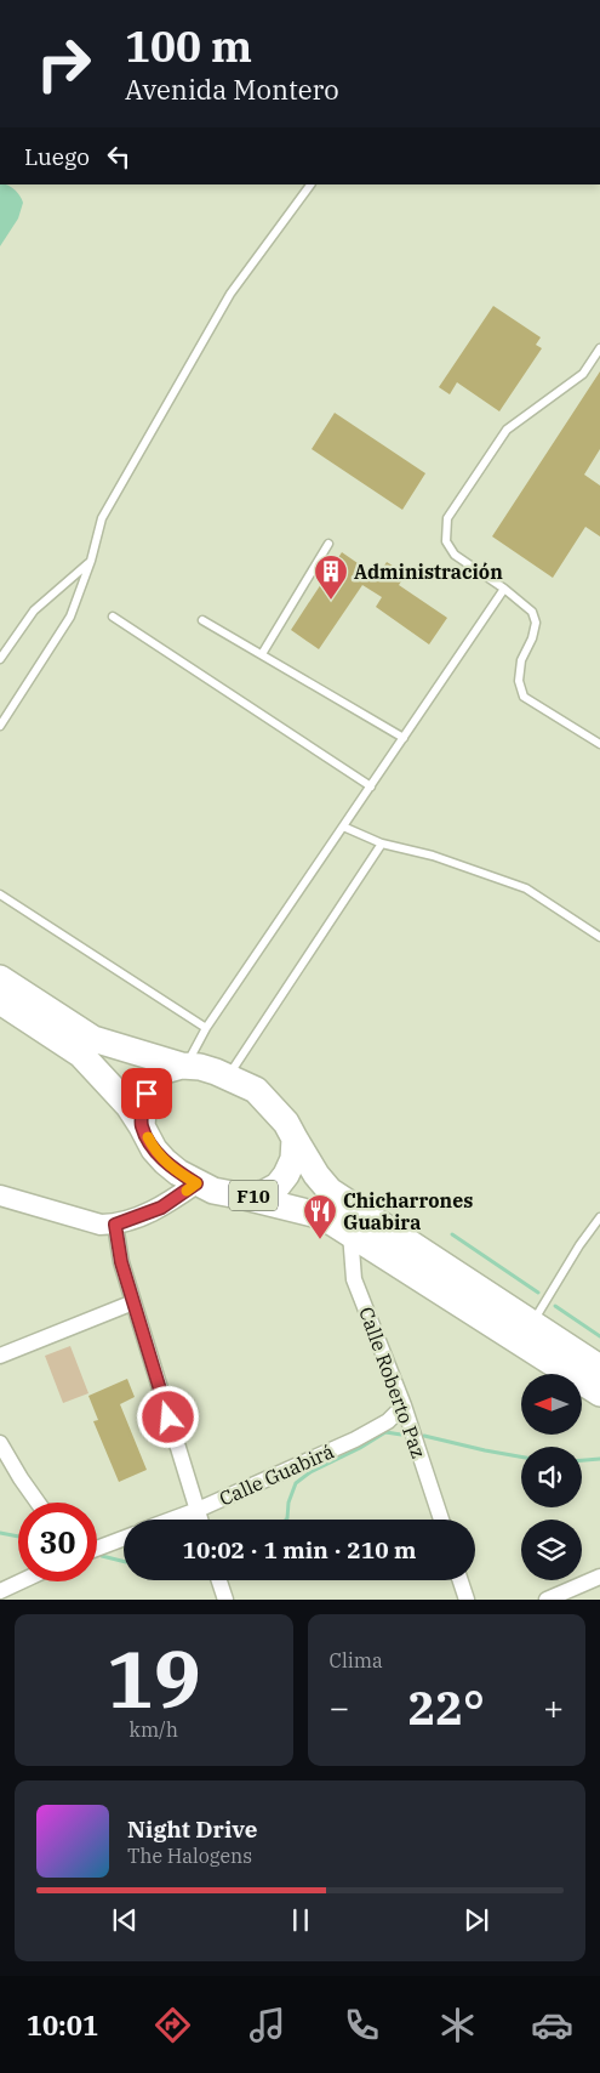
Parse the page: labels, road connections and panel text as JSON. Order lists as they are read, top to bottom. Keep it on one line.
{"streets":{"highway":["F10"],"street":["Calle Roberto Paz","Calle Guabirá"]},"crossings":[["F10","Calle Roberto Paz"],["Calle Roberto Paz","Calle Guabirá"]],"places":{"building":["Administración"],"restaurant":["Chicharrones Guabira"]},"north":"left","page":{"turn":["100 m","Avenida Montero"],"then":"Luego","limit":"30","trip":"10:02 · 1 min · 210 m","tile":[["19","km/h"],"Clima"],"heat":["−","22°","+"],"song":["Night Drive","The Halogens"],"tabs":"10:01"}}
